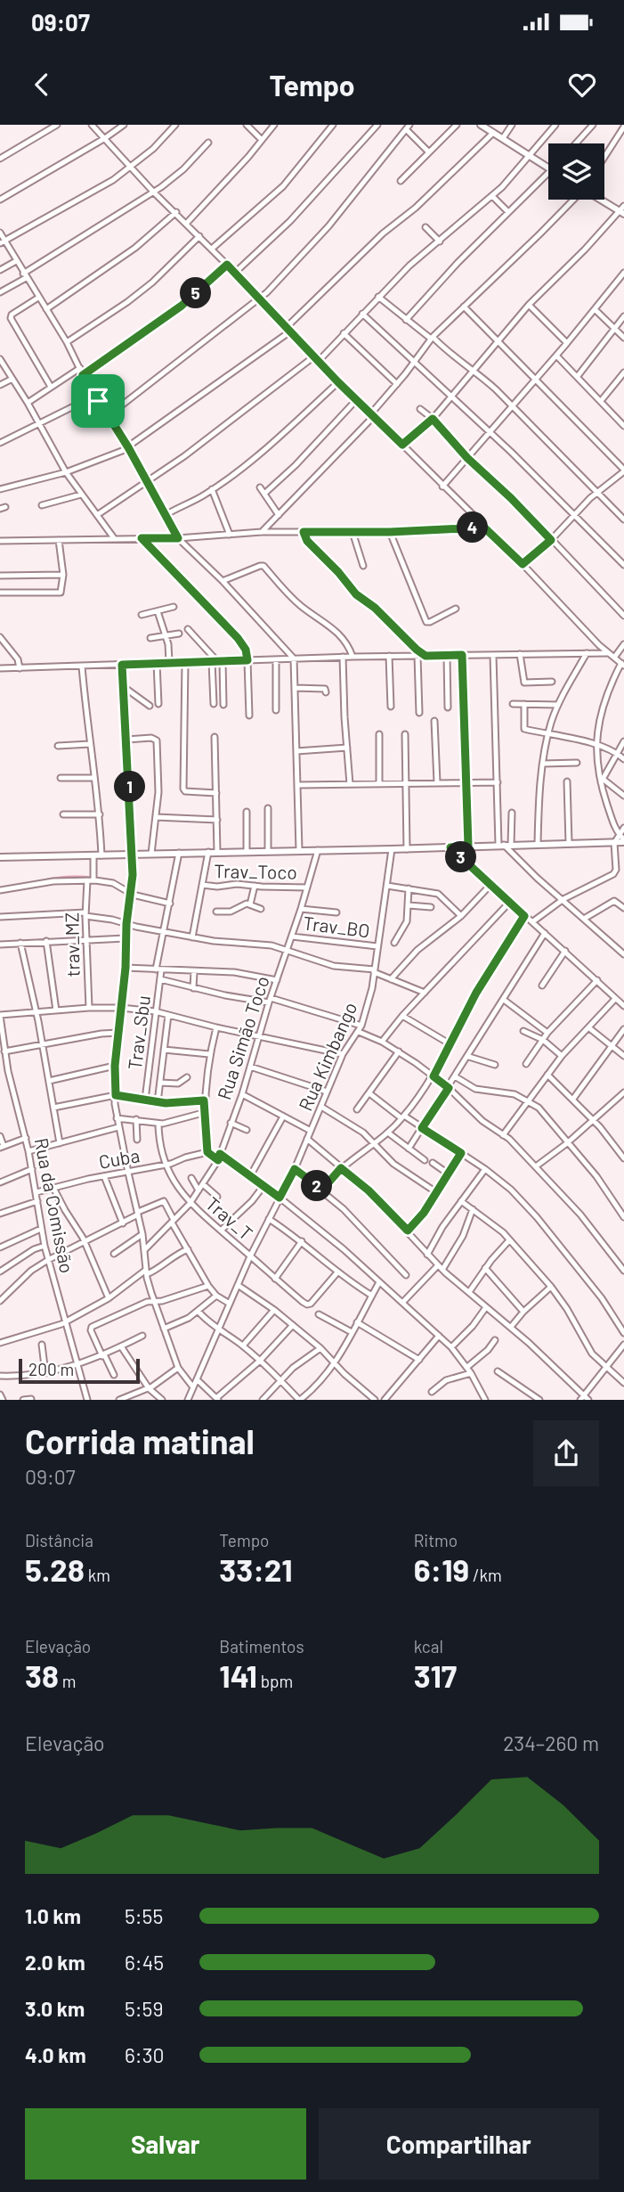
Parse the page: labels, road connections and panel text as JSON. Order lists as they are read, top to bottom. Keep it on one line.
{"streets":{"street":["Trav_Toco","Trav_BO","trav_MZ","Trav_Sbu","Rua Simão Toco","Rua Kimbango","Cuba","Rua da Comissão","Trav_T"]},"crossings":[["Trav_Toco","Rua Simão Toco"],["Trav_BO","Rua Simão Toco"],["Trav_BO","Rua Kimbango"],["Rua Simão Toco","Trav_T"],["Rua Kimbango","Trav_T"],["Cuba","Rua da Comissão"],["Cuba","Trav_T"]],"scale_bar":"200 m","page":{"status":"09:07","header":"Tempo","pins":["5","4","1","3","2"],"scale":"200 m","heading":["Corrida matinal","09:07"],"stats":[["Distância","5.28 km"],["Tempo","33:21"],["Ritmo","6:19 /km"],["Elevação","38 m"],["Batimentos","141 bpm"],["kcal","317"]],"chart":["Elevação","234–260 m"],"list":[{"name":"1.0 km","note":"5:55"},{"name":"2.0 km","note":"6:45"},{"name":"3.0 km","note":"5:59"},{"name":"4.0 km","note":"6:30"}],"buttons":["Salvar","Compartilhar"]}}
